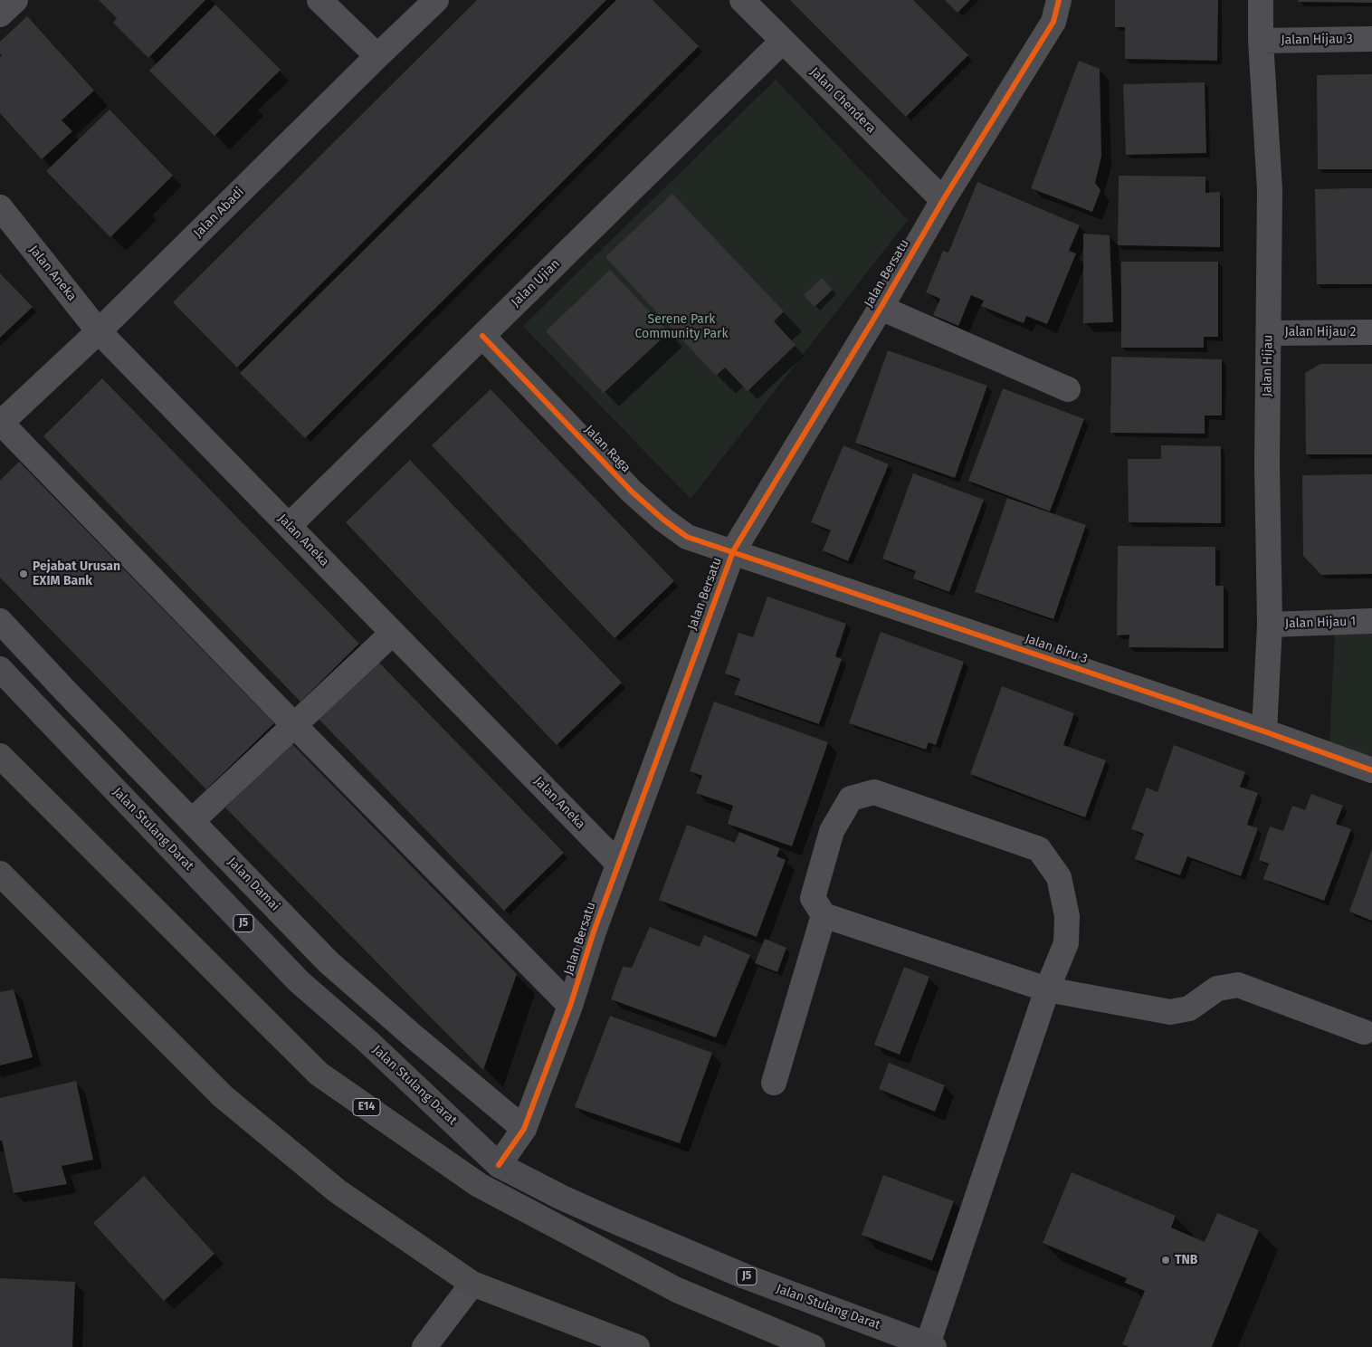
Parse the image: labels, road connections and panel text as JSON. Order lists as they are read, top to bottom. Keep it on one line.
{"streets":{"highway":["E14"],"main road":["Jalan Stulang Darat","J5"],"street":["Jalan Hijau 3","Jalan Chendera","Jalan Abadi","Jalan Aneka","Jalan Bersatu","Jalan Ujian","Jalan Hijau 2","Jalan Hijau","Jalan Raga","Jalan Hijau 1","Jalan Biru 3","Jalan Damai"]},"crossings":[["Jalan Hijau 3","Jalan Hijau"],["Jalan Chendera","Jalan Bersatu"],["Jalan Chendera","Jalan Ujian"],["Jalan Abadi","Jalan Aneka"],["Jalan Aneka","Jalan Bersatu"],["Jalan Aneka","Jalan Ujian"],["Jalan Bersatu","Jalan Raga"],["Jalan Bersatu","Jalan Biru 3"],["Jalan Bersatu","Jalan Stulang Darat"],["Jalan Bersatu","Jalan Damai"],["Jalan Ujian","Jalan Raga"],["Jalan Hijau 2","Jalan Hijau"],["Jalan Hijau","Jalan Hijau 1"],["Jalan Hijau","Jalan Biru 3"],["Jalan Raga","Jalan Biru 3"]],"parks":["Serene Park Community Park"],"places":["Pejabat Urusan EXIM Bank","TNB"]}
